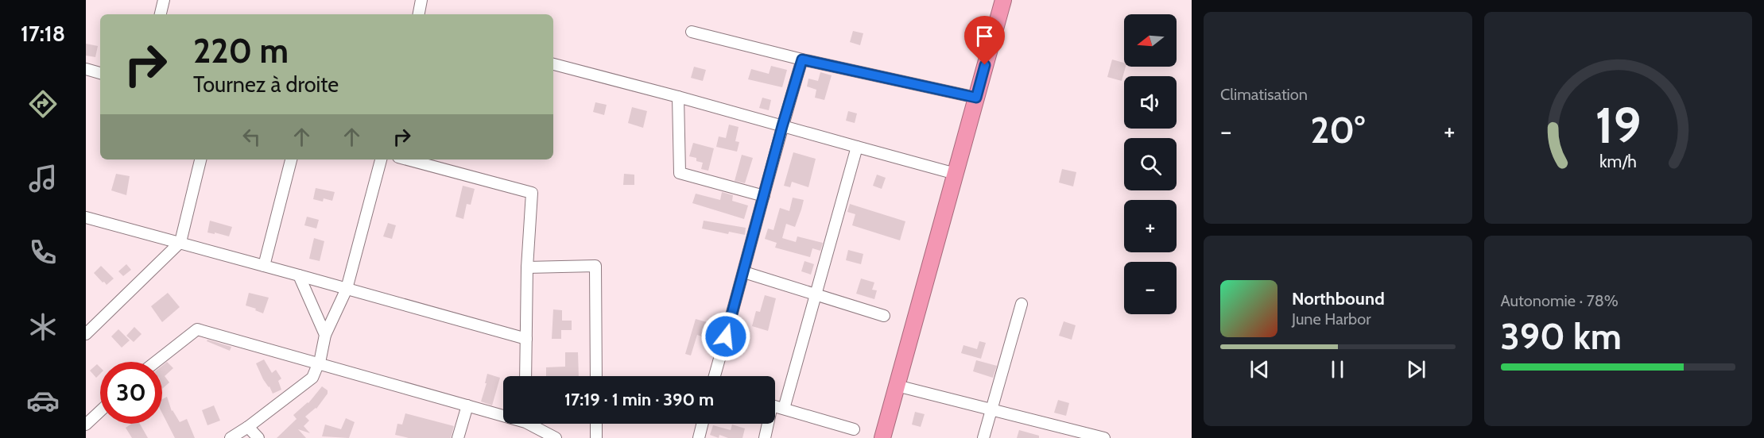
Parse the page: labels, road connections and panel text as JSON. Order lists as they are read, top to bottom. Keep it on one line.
{"north":"left","page":{"tabs":"17:18","tile":["Climatisation",["Autonomie · 78%","390 km"]],"map_buttons":["+","−"],"turn":["220 m","Tournez à droite"],"heat":["−","20°","+"],"song":["Northbound","June Harbor"],"limit":"30","trip":"17:19 · 1 min · 390 m","gauge":["19","km/h"]}}
